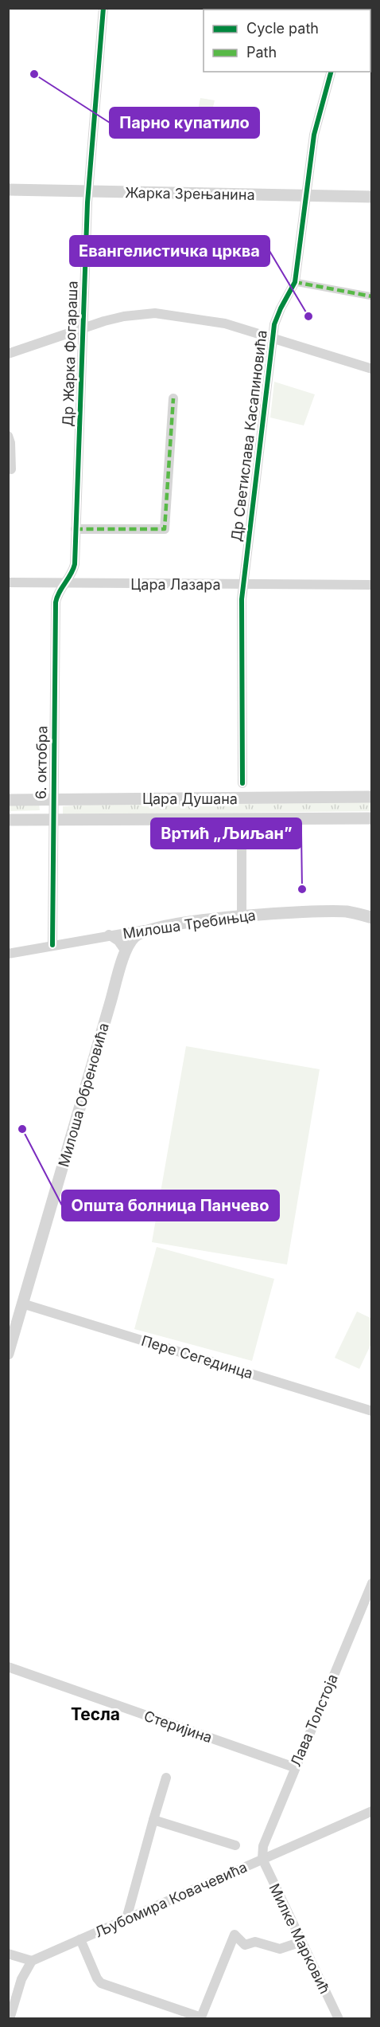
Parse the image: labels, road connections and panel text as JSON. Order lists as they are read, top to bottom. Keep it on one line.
{"streets":{"street":["Жарка Зрењанина","Др Жарка Фогараша","Др Светислава Касапиновића","Цара Лазара","6. октобра","Цара Душана","Милоша Требињца","Милоша Обреновића","Пере Сегединца","Лава Толстоја","Стеријина","Љубомира Ковачевића","Милке Марковић"]},"crossings":[["Жарка Зрењанина","Др Жарка Фогараша"],["Жарка Зрењанина","Др Светислава Касапиновића"],["Др Жарка Фогараша","Цара Лазара"],["Др Жарка Фогараша","6. октобра"],["Др Светислава Касапиновића","Цара Лазара"],["Цара Лазара","6. октобра"],["6. октобра","Цара Душана"],["6. октобра","Милоша Требињца"],["Милоша Требињца","Милоша Обреновића"],["Милоша Обреновића","Пере Сегединца"],["Лава Толстоја","Стеријина"],["Лава Толстоја","Љубомира Ковачевића"],["Лава Толстоја","Милке Марковић"],["Љубомира Ковачевића","Милке Марковић"]],"districts":["Тесла"],"places":["Парно купатило","Евангелистичка црква","Вртић „Љиљан”","Општа болница Панчево"],"legend":["Cycle path","Path"]}
